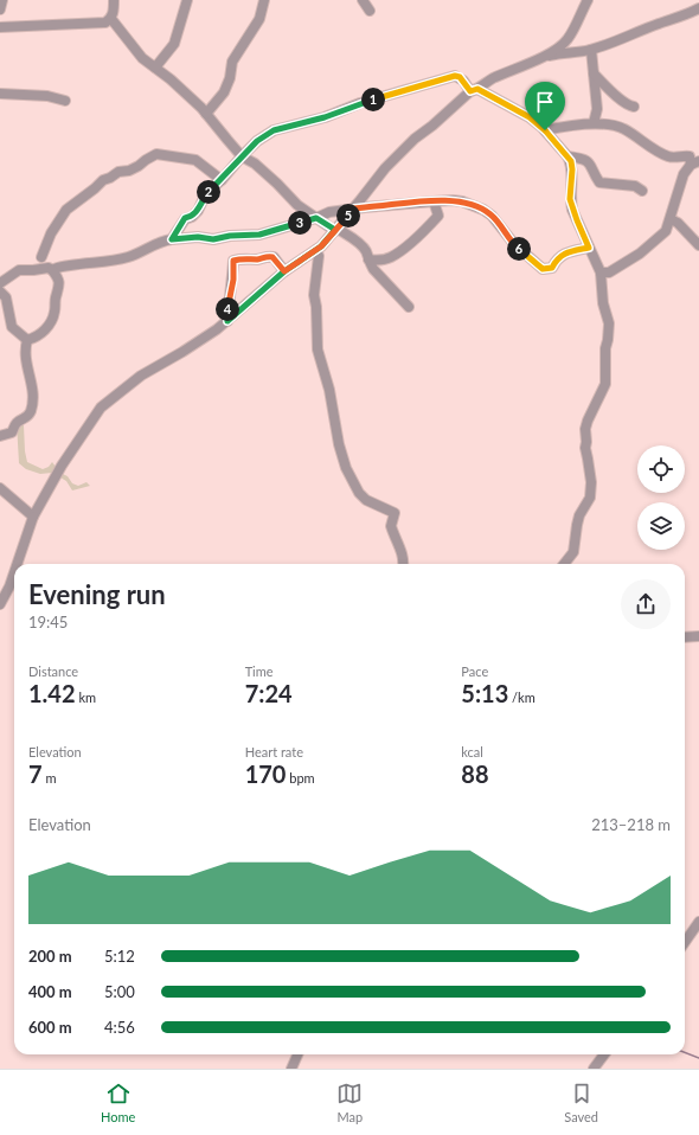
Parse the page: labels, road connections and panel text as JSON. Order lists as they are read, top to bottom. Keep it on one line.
{"page":{"pins":["1","2","5","3","6","4"],"heading":["Evening run","19:45"],"stats":[["Distance","1.42 km"],["Time","7:24"],["Pace","5:13 /km"],["Elevation","7 m"],["Heart rate","170 bpm"],["kcal","88"]],"chart":["Elevation","213–218 m"],"list":[{"name":"200 m","note":"5:12"},{"name":"400 m","note":"5:00"},{"name":"600 m","note":"4:56"}],"tabs":["Home","Map","Saved"]}}
